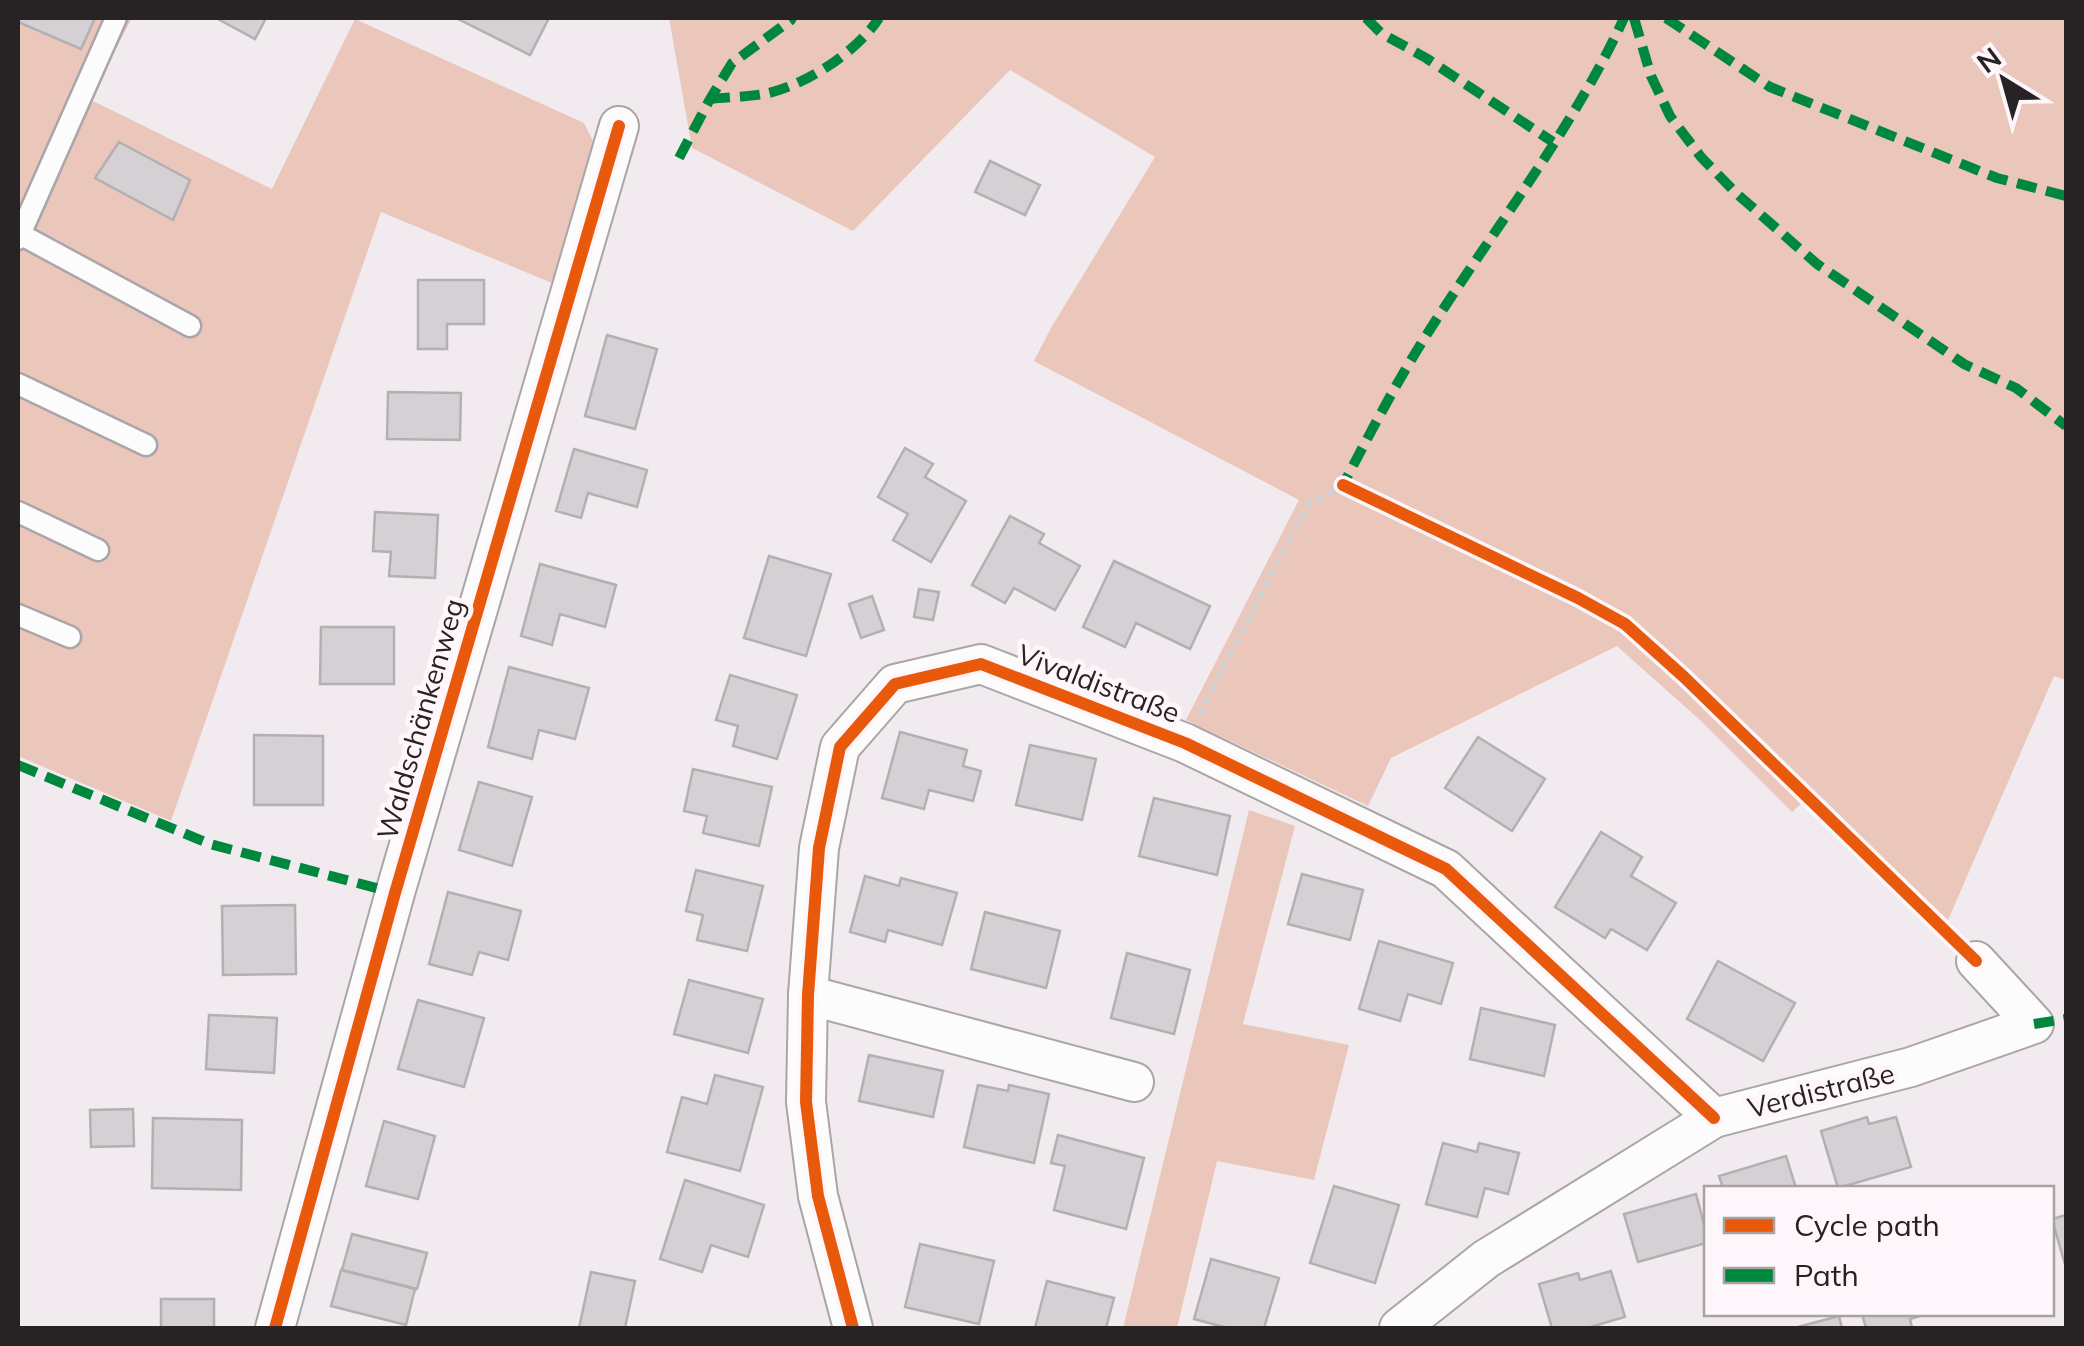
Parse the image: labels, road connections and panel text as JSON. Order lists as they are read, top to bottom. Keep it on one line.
{"streets":{"street":["Vivaldistraße","Waldschänkenweg","Verdistraße"]},"crossings":[["Vivaldistraße","Verdistraße"]],"legend":["Cycle path","Path"],"north":"top left"}
